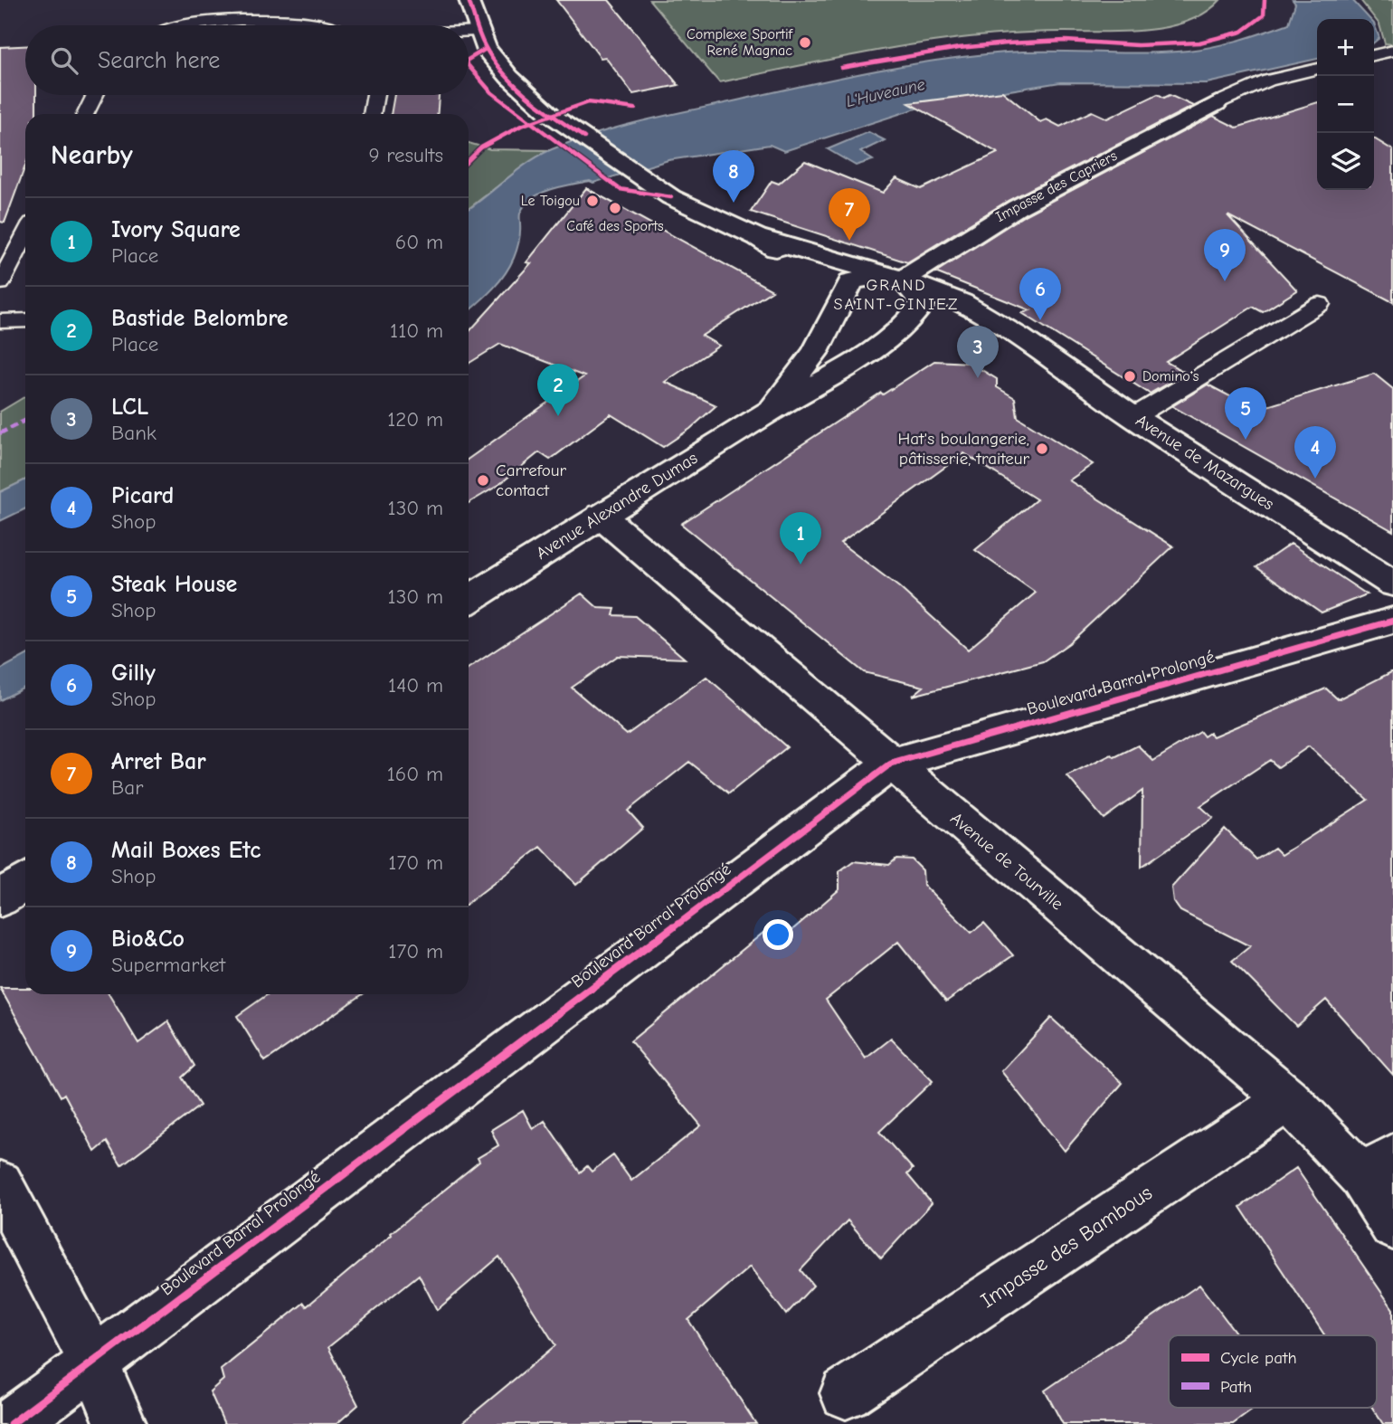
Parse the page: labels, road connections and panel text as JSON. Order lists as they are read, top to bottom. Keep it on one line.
{"streets":{"street":["Impasse des Capriers","Avenue de Mazargues","Avenue Alexandre Dumas","Boulevard Barral Prolongé","Avenue de Tourville","Impasse des Bambous"]},"crossings":[["Impasse des Capriers","Avenue de Mazargues"],["Avenue de Mazargues","Avenue Alexandre Dumas"],["Avenue Alexandre Dumas","Avenue de Tourville"],["Boulevard Barral Prolongé","Avenue de Tourville"],["Avenue de Tourville","Impasse des Bambous"]],"districts":["GRAND SAINT-GINIEZ"],"water":["L'Huveaune"],"places":["Complexe Sportif René Magnac","Le Toigou","Café des Sports","Domino's","Hat's boulangerie, pâtisserie, traiteur","Carrefour contact"],"legend":["Cycle path","Path"],"page":{"map_buttons":["+","−"],"search":"Search here","heading":["Nearby","9 results"],"pins":["8","7","9","6","3","2","5","4","1"],"list":[{"mark":"1","name":"Ivory Square","note":"Place","value":"60 m"},{"mark":"2","name":"Bastide Belombre","note":"Place","value":"110 m"},{"mark":"3","name":"LCL","note":"Bank","value":"120 m"},{"mark":"4","name":"Picard","note":"Shop","value":"130 m"},{"mark":"5","name":"Steak House","note":"Shop","value":"130 m"},{"mark":"6","name":"Gilly","note":"Shop","value":"140 m"},{"mark":"7","name":"Arret Bar","note":"Bar","value":"160 m"},{"mark":"8","name":"Mail Boxes Etc","note":"Shop","value":"170 m"},{"mark":"9","name":"Bio&Co","note":"Supermarket","value":"170 m"}]}}
